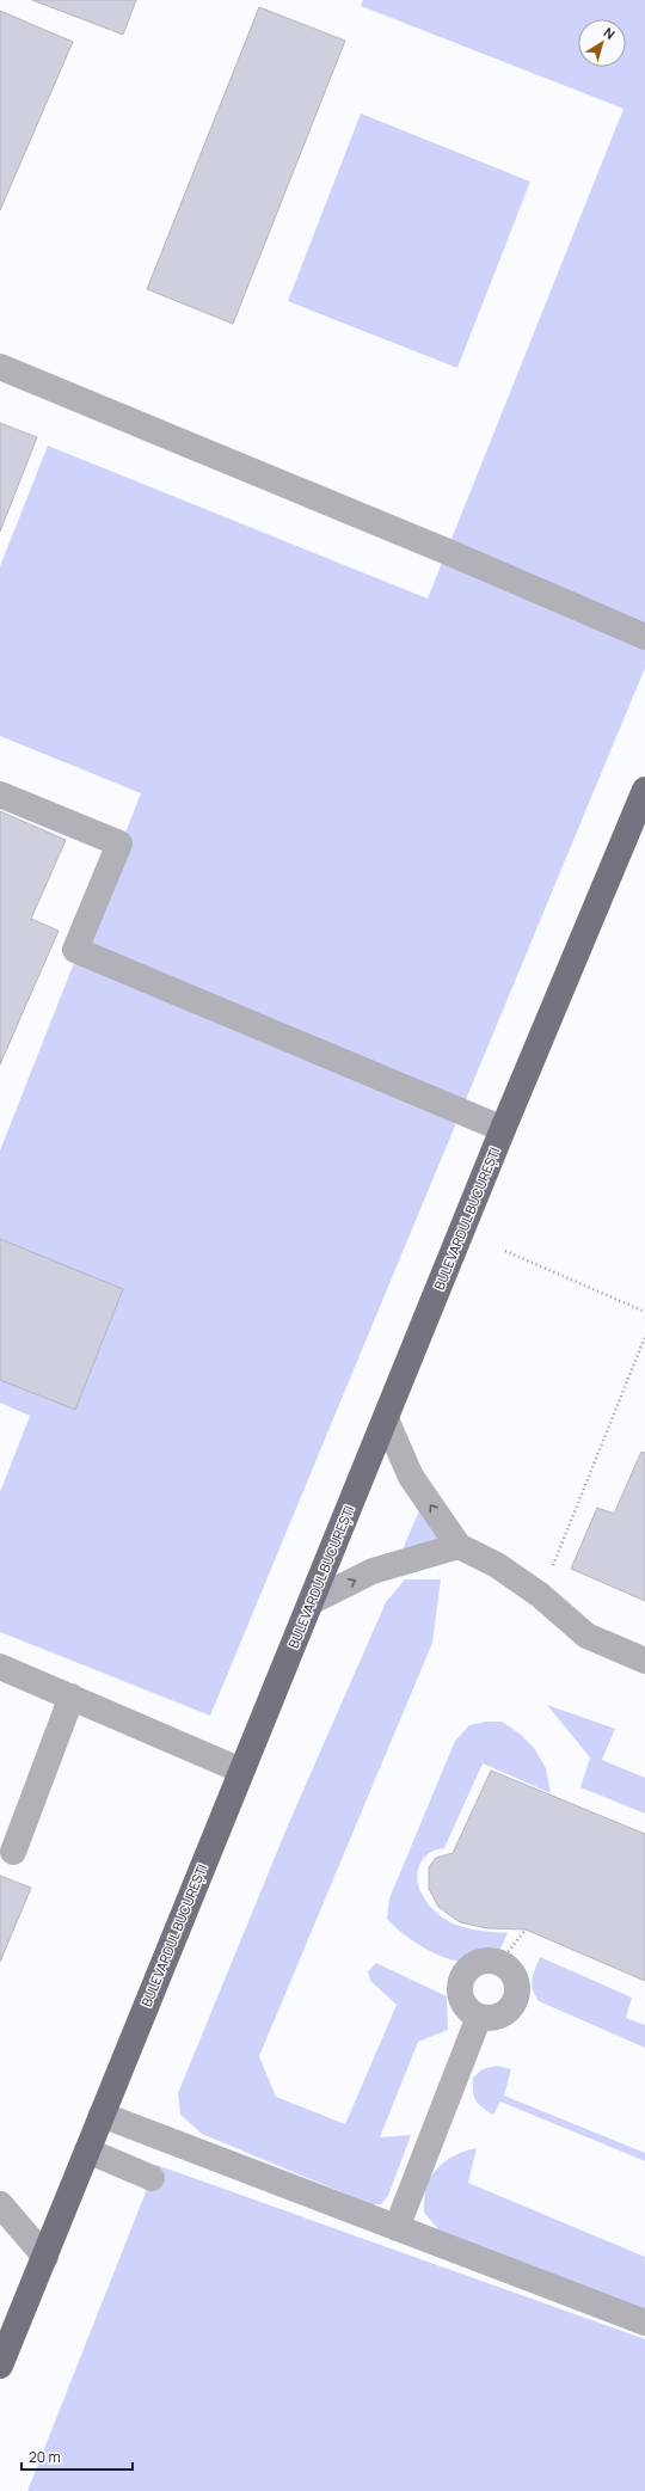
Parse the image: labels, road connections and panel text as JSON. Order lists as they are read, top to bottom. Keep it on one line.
{"streets":{"main road":["BULEVARDUL BUCUREȘTI"]},"scale_bar":"20 m","north":"top right"}
